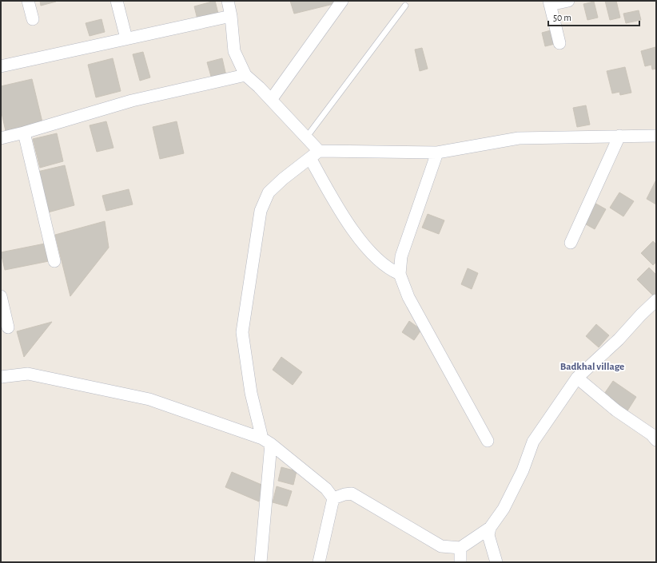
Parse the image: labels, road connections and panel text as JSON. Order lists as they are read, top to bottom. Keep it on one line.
{"districts":["Badkhal village"],"scale_bar":"50 m"}
